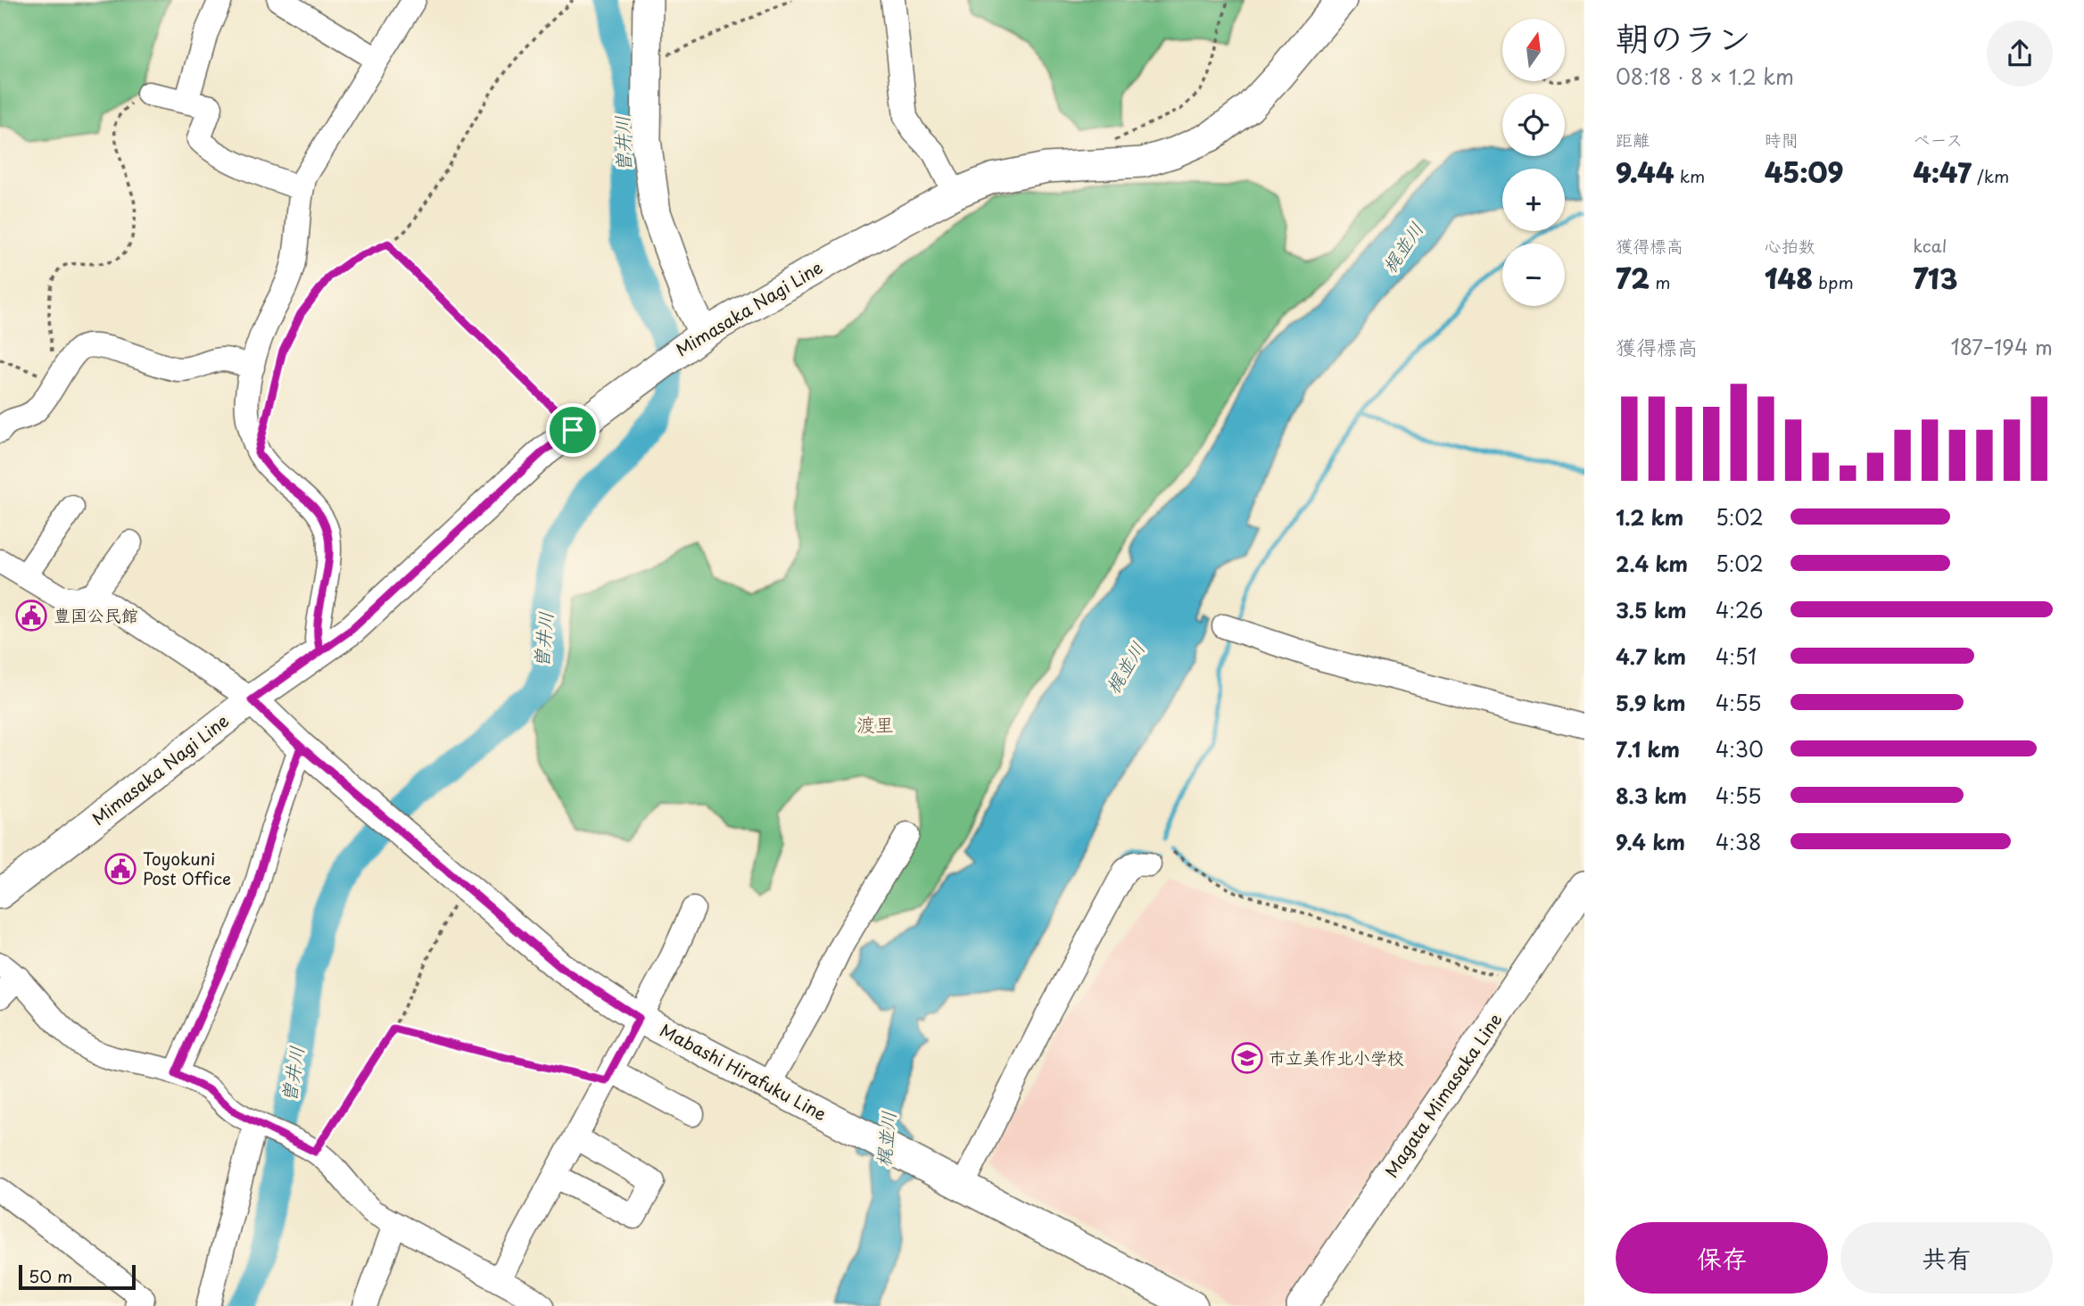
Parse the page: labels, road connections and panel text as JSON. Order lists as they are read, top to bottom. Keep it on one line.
{"streets":{"main road":["Mimasaka Nagi Line","Mabashi Hirafuku Line","Magata Mimasaka Line"]},"crossings":[["Mimasaka Nagi Line","Mabashi Hirafuku Line"]],"districts":["渡里"],"water":["曽井川","梶並川"],"places":{"public building":["豊国公民館","Toyokuni Post Office"],"school or university":["市立美作北小学校"]},"scale_bar":"50 m","north":"top","page":{"heading":["朝のラン","08:18 · 8 × 1.2 km"],"map_buttons":["+","−"],"stats":[["距離","9.44 km"],["時間","45:09"],["ペース","4:47 /km"],["獲得標高","72 m"],["心拍数","148 bpm"],["kcal","713"]],"chart":["獲得標高","187–194 m"],"list":[{"name":"1.2 km","note":"5:02"},{"name":"2.4 km","note":"5:02"},{"name":"3.5 km","note":"4:26"},{"name":"4.7 km","note":"4:51"},{"name":"5.9 km","note":"4:55"},{"name":"7.1 km","note":"4:30"},{"name":"8.3 km","note":"4:55"},{"name":"9.4 km","note":"4:38"}],"buttons":["保存","共有"],"scale":"50 m"}}
